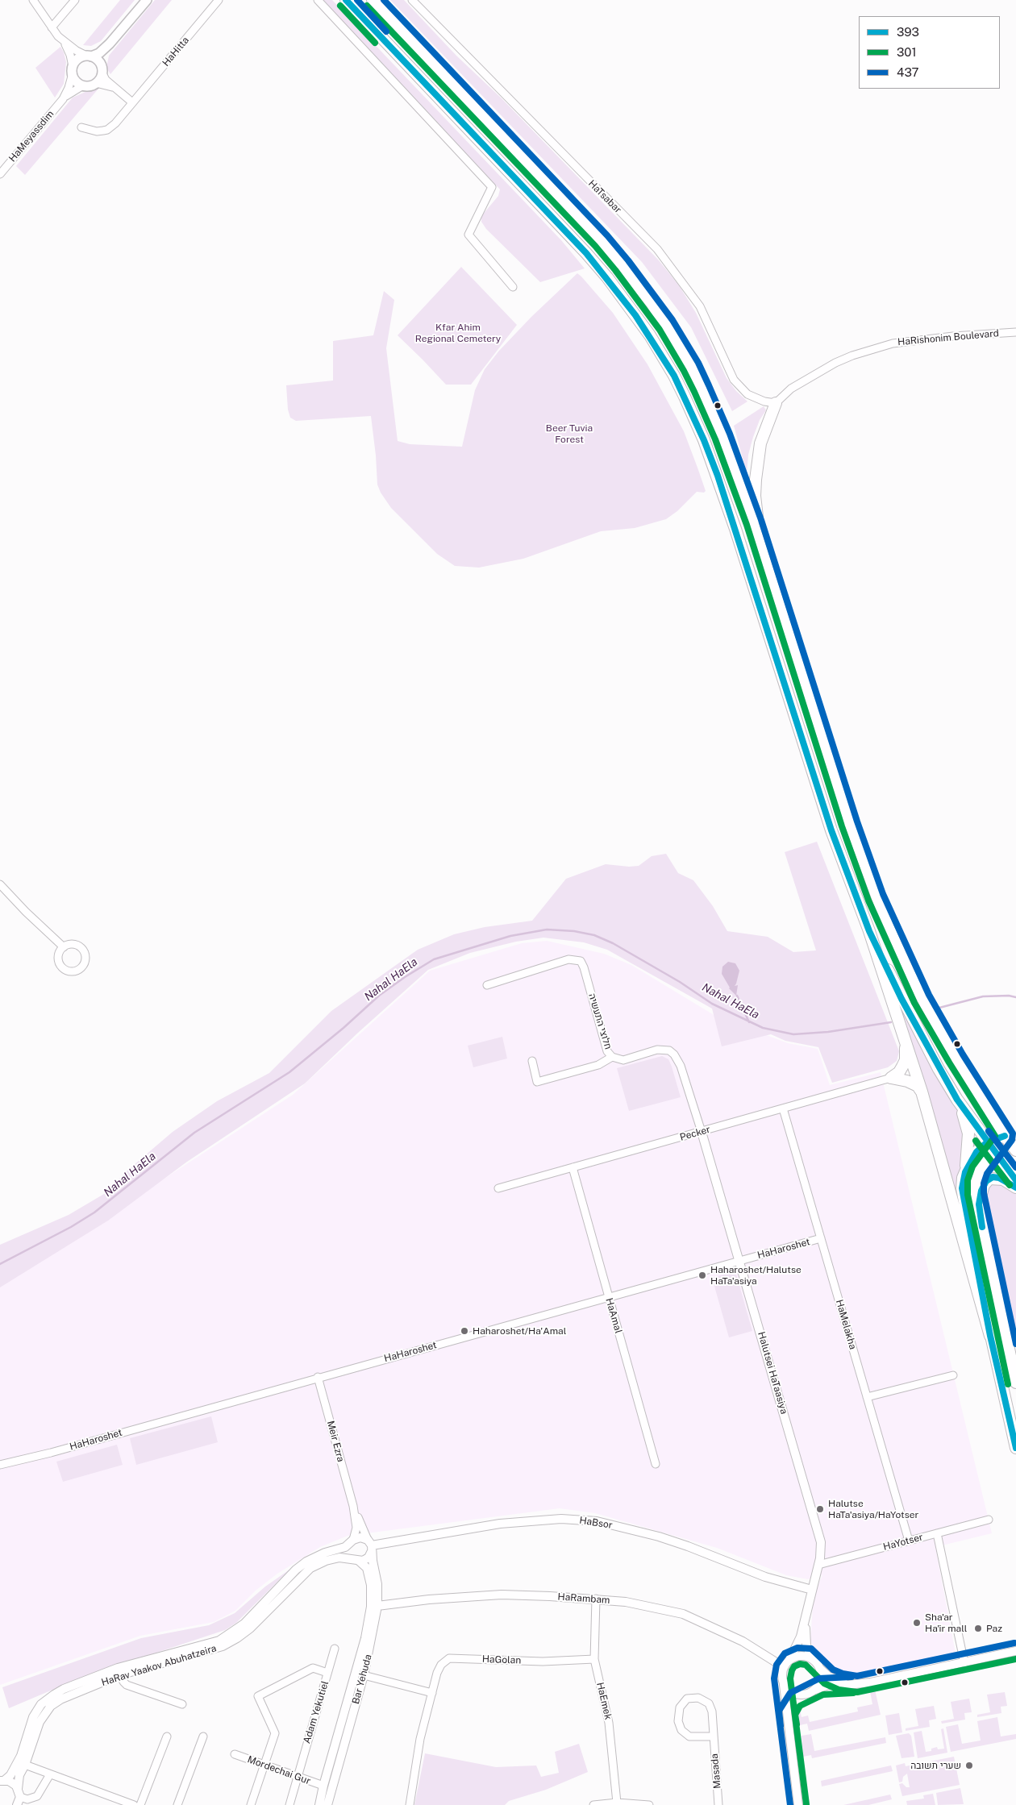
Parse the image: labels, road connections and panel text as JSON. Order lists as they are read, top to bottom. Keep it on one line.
{"streets":{"street":["HaHitta","HaMeyassdim","HaTsabar","HaRishonim Boulevard","חלוצי התעשיה","Pecker","HaHaroshet","HaAmal","HaMelakha","Halutsei HaTaasiya","Meir Ezra","HaBsor","HaYotser","HaRambam","HaGolan","HaRav Yaakov Abuhatzeira","Bar Yehuda","HaEmek","Adam Yekutiel","Mordechai Gur","Masada"]},"crossings":[["HaTsabar","HaRishonim Boulevard"],["חלוצי התעשיה","Pecker"],["חלוצי התעשיה","Halutsei HaTaasiya"],["Pecker","HaAmal"],["Pecker","HaMelakha"],["Pecker","Halutsei HaTaasiya"],["HaHaroshet","HaAmal"],["HaHaroshet","HaMelakha"],["HaHaroshet","Halutsei HaTaasiya"],["HaHaroshet","Meir Ezra"],["HaMelakha","HaYotser"],["Halutsei HaTaasiya","HaBsor"],["Halutsei HaTaasiya","HaYotser"],["Halutsei HaTaasiya","HaRambam"],["Meir Ezra","HaBsor"],["Meir Ezra","HaRav Yaakov Abuhatzeira"],["Meir Ezra","Bar Yehuda"],["HaBsor","HaRav Yaakov Abuhatzeira"],["HaBsor","Bar Yehuda"],["HaRambam","Bar Yehuda"],["HaRambam","HaEmek"],["HaGolan","HaEmek"],["HaRav Yaakov Abuhatzeira","Bar Yehuda"],["Bar Yehuda","Mordechai Gur"],["Adam Yekutiel","Mordechai Gur"]],"water":["Nahal HaEla"],"parks":["Kfar Ahim Regional Cemetery","Beer Tuvia Forest"],"places":["Haharoshet/Halutse HaTa'asiya","Haharoshet/Ha'Amal","Halutse HaTa'asiya/HaYotser","Sha'ar Ha'ir mall","Paz","שערי תשובה"],"lines":["transit line 393","transit line 437","transit line 301"],"legend":["393","301","437"]}
